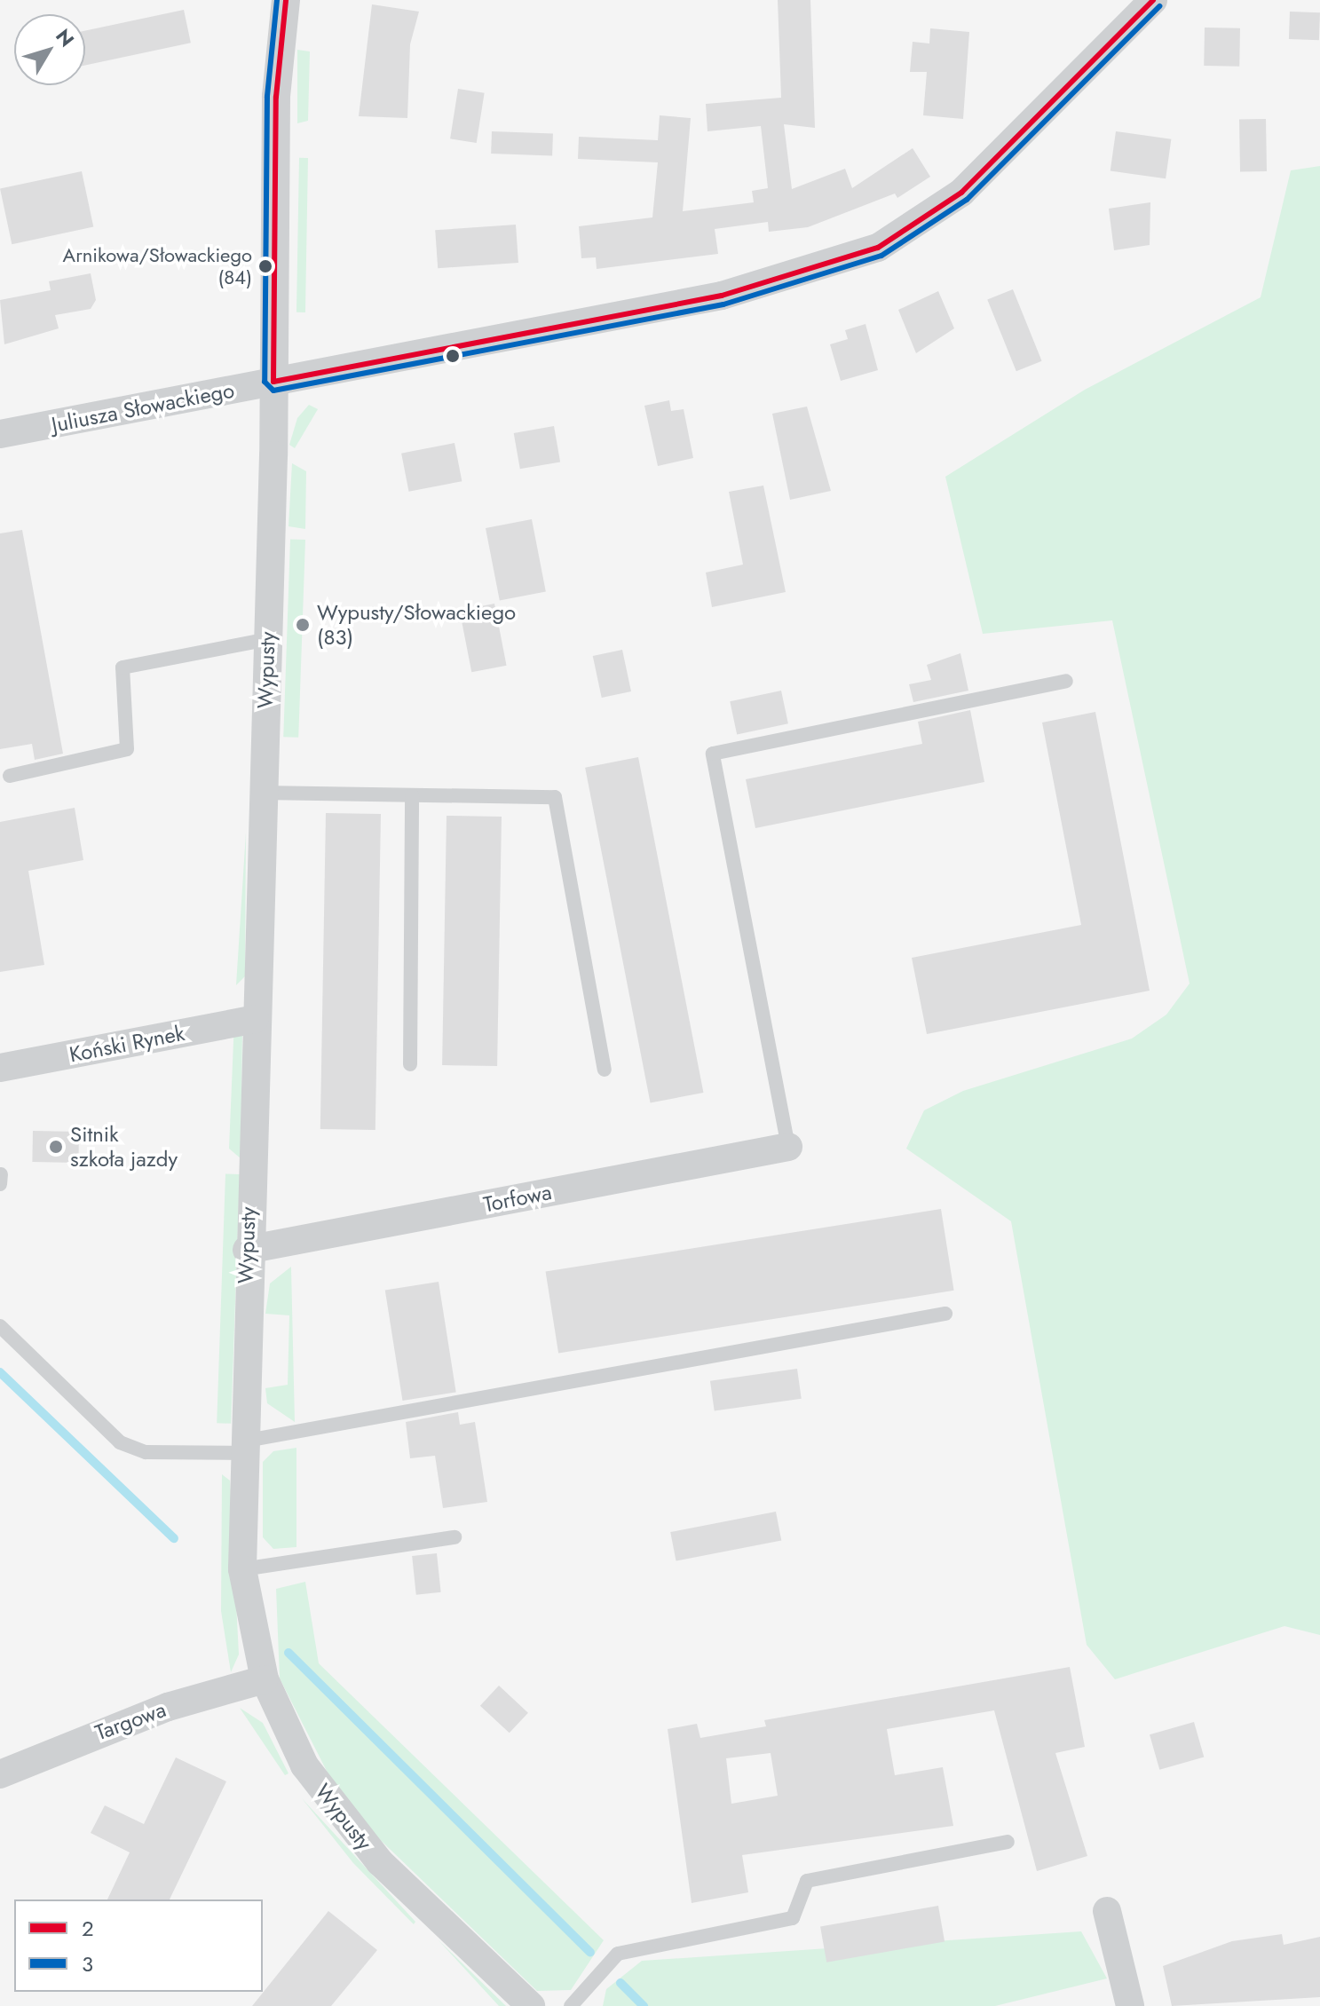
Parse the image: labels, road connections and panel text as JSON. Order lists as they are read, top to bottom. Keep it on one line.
{"streets":{"street":["Juliusza Słowackiego","Wypusty","Koński Rynek","Torfowa","Targowa"]},"crossings":[["Juliusza Słowackiego","Wypusty"],["Wypusty","Koński Rynek"],["Wypusty","Torfowa"],["Wypusty","Targowa"]],"places":["Arnikowa/Słowackiego (84)","Wypusty/Słowackiego (83)","Sitnik szkoła jazdy"],"lines":["transit line 2","transit line 3"],"legend":["2","3"],"north":"top right"}
